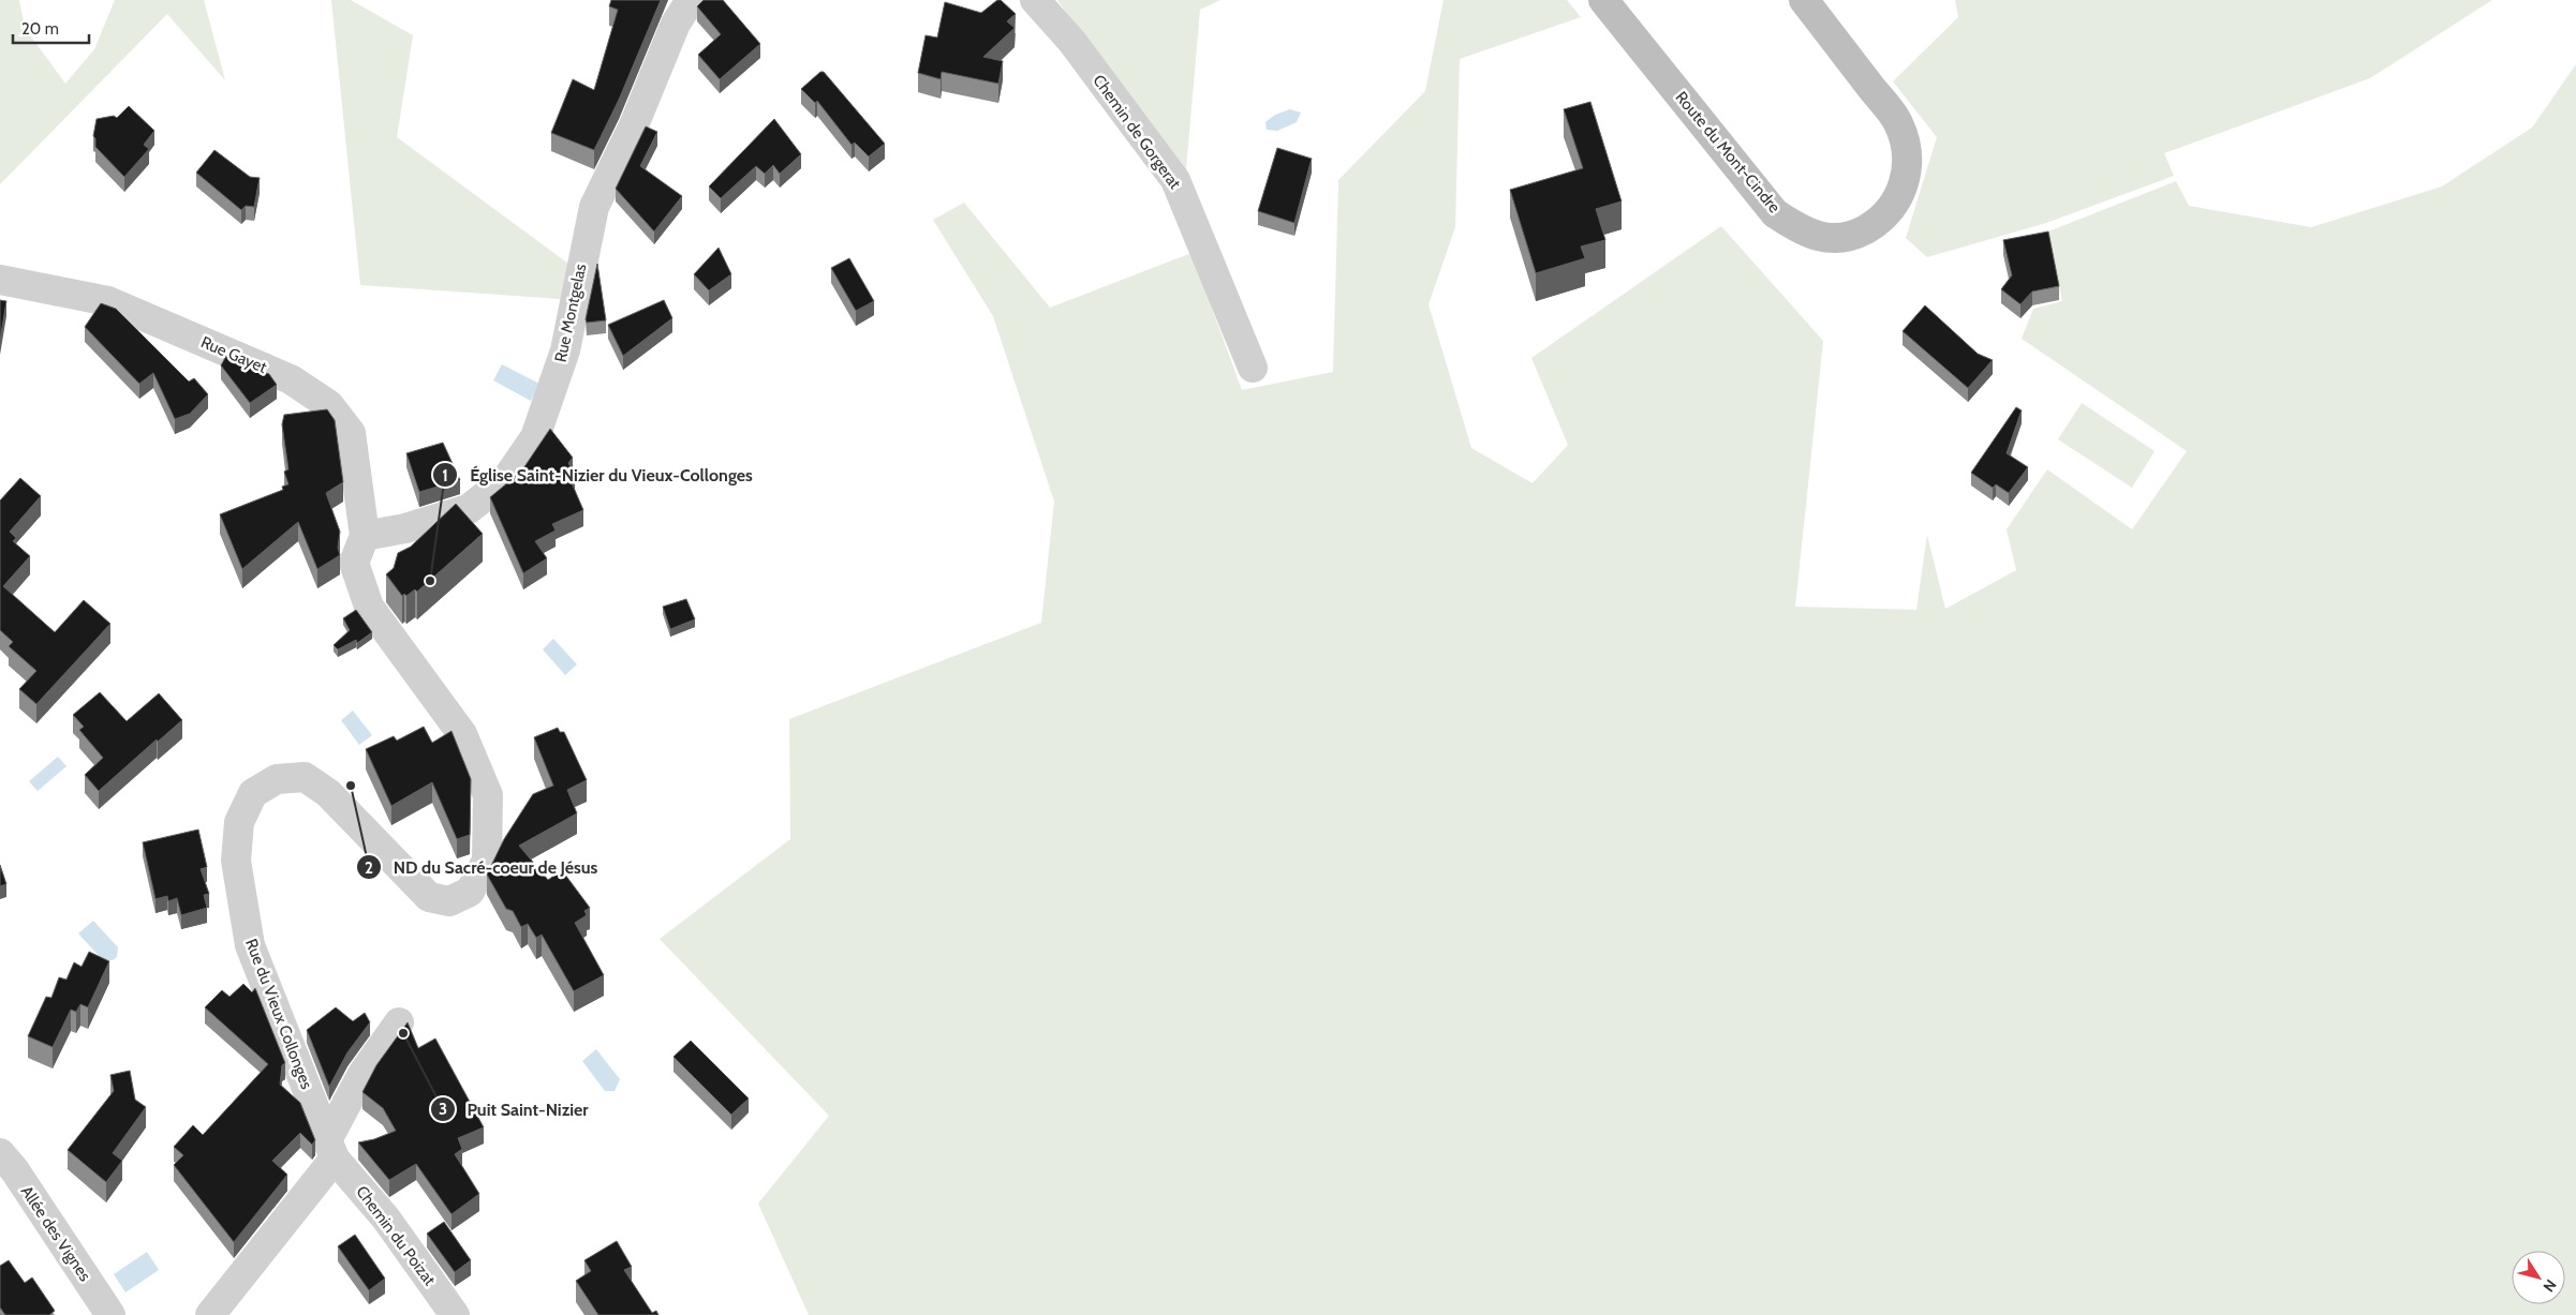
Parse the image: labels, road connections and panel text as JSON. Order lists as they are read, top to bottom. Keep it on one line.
{"streets":{"street":["Chemin de Gorgerat","Route du Mont-Cindre","Rue Montgelas","Rue Gayet","Rue du Vieux Collonges","Allée des Vignes","Chemin du Poizat"]},"crossings":[["Rue Montgelas","Rue Gayet"],["Rue Montgelas","Rue du Vieux Collonges"],["Rue Gayet","Rue du Vieux Collonges"],["Rue du Vieux Collonges","Chemin du Poizat"]],"places":["Église Saint-Nizier du Vieux-Collonges","ND du Sacré-coeur de Jésus","Puit Saint-Nizier"],"scale_bar":"20 m","north":"bottom right"}
